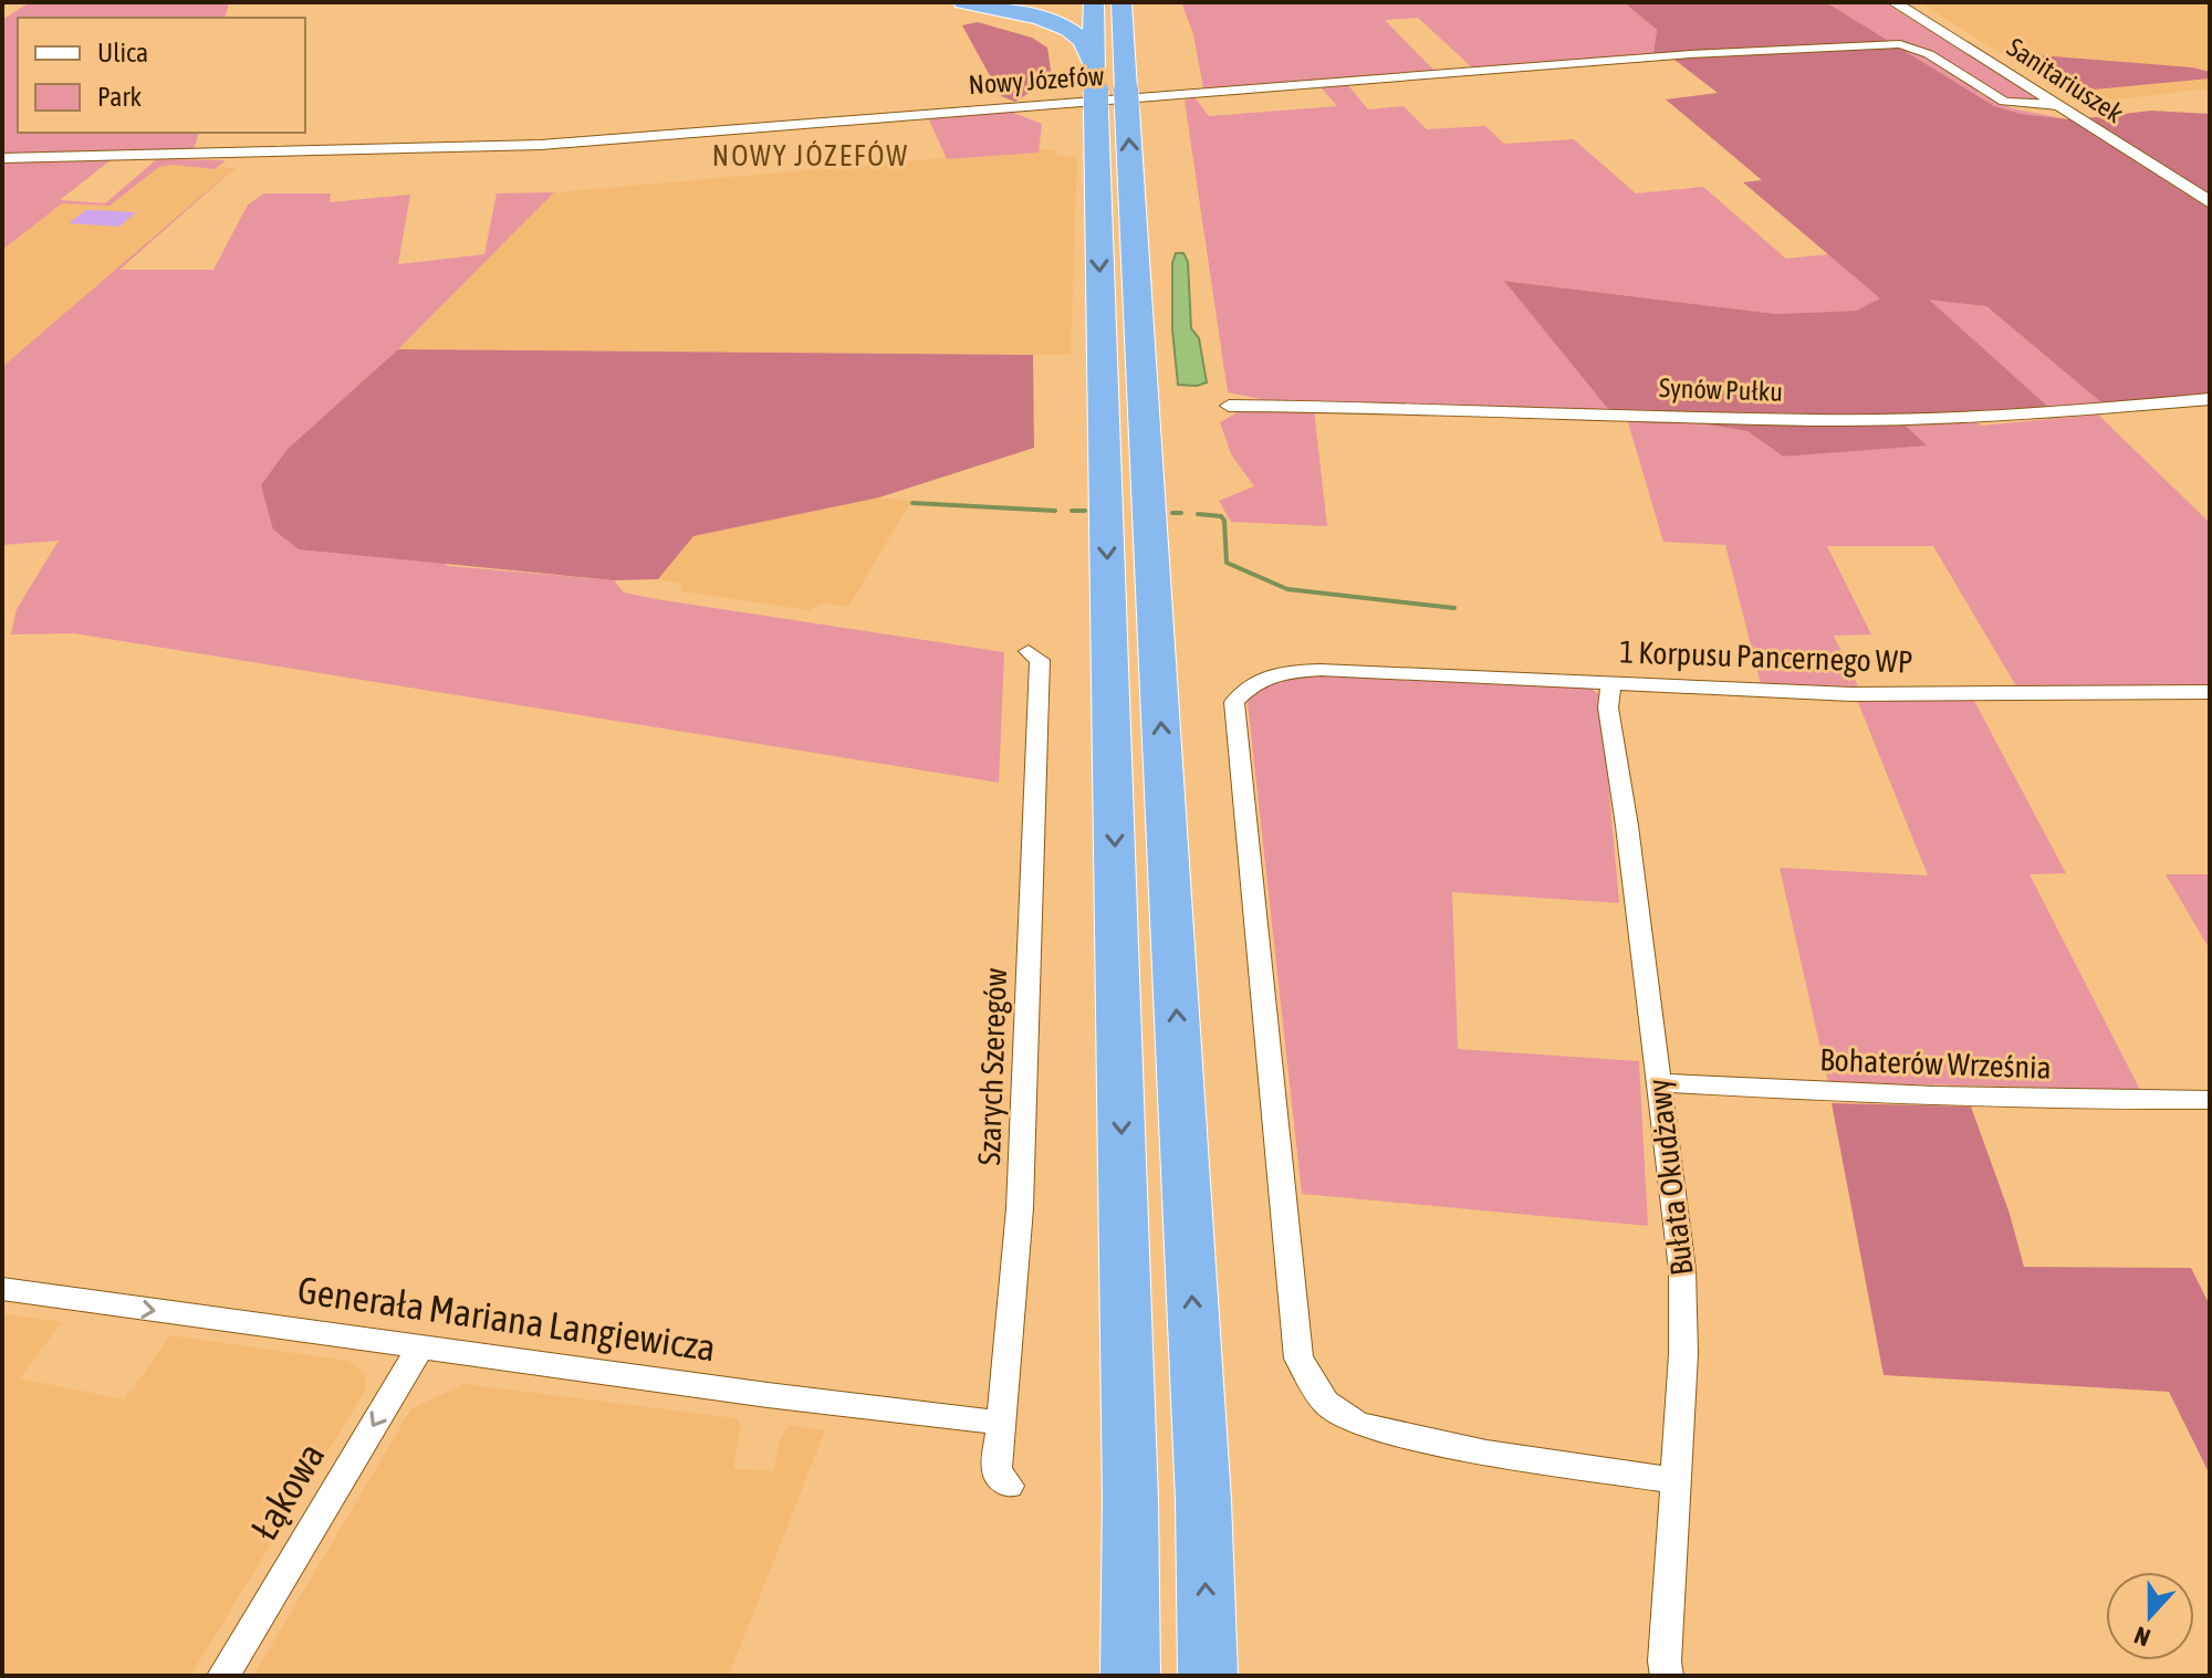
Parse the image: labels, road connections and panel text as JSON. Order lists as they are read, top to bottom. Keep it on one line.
{"streets":{"street":["Nowy Józefów","Sanitariuszek","Synów Pułku","1 Korpusu Pancernego WP","Bohaterów Września","Szarych Szeregów","Bułata Okudżawy","Generała Mariana Langiewicza","Łąkowa"]},"crossings":[["Nowy Józefów","Sanitariuszek"],["1 Korpusu Pancernego WP","Bułata Okudżawy"],["Bohaterów Września","Bułata Okudżawy"],["Szarych Szeregów","Generała Mariana Langiewicza"],["Generała Mariana Langiewicza","Łąkowa"]],"one_way":["Generała Mariana Langiewicza","Łąkowa"],"districts":["NOWY JÓZEFÓW"],"legend":["Ulica","Park"],"north":"bottom"}
